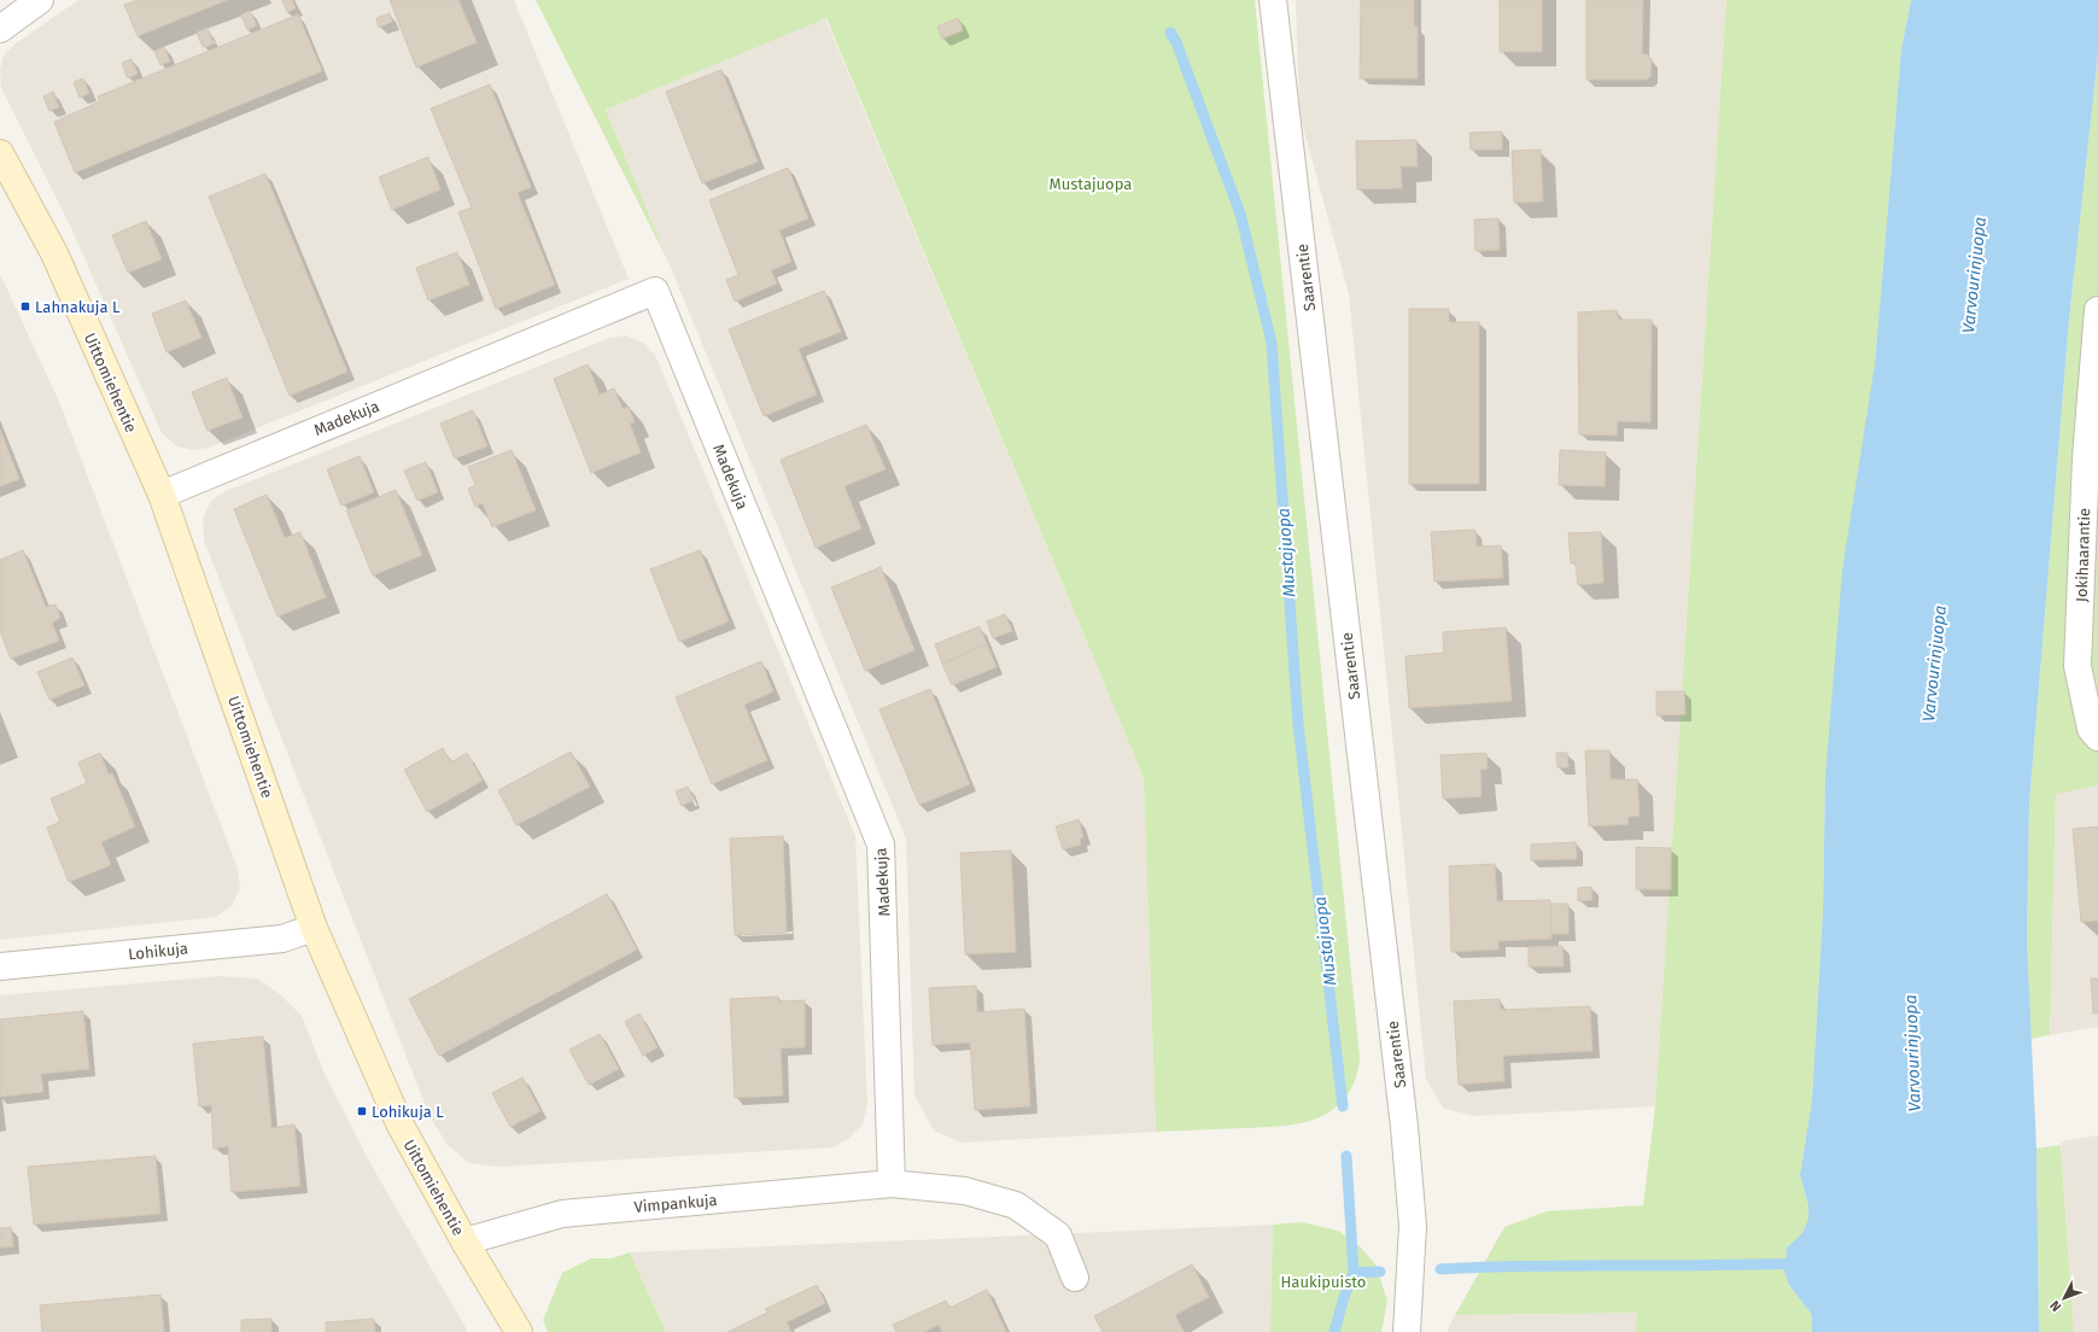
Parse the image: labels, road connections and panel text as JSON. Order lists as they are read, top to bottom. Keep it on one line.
{"streets":{"street":["Saarentie","Uittomiehentie","Madekuja","Jokihaarantie","Lohikuja","Vimpankuja"]},"crossings":[["Uittomiehentie","Madekuja"],["Uittomiehentie","Lohikuja"],["Uittomiehentie","Vimpankuja"],["Madekuja","Vimpankuja"]],"water":["Varvourinjuopa","Mustajuopa"],"parks":["Mustajuopa","Haukipuisto"],"places":{"transit":["Lahnakuja L","Lohikuja L"]},"north":"bottom left"}
